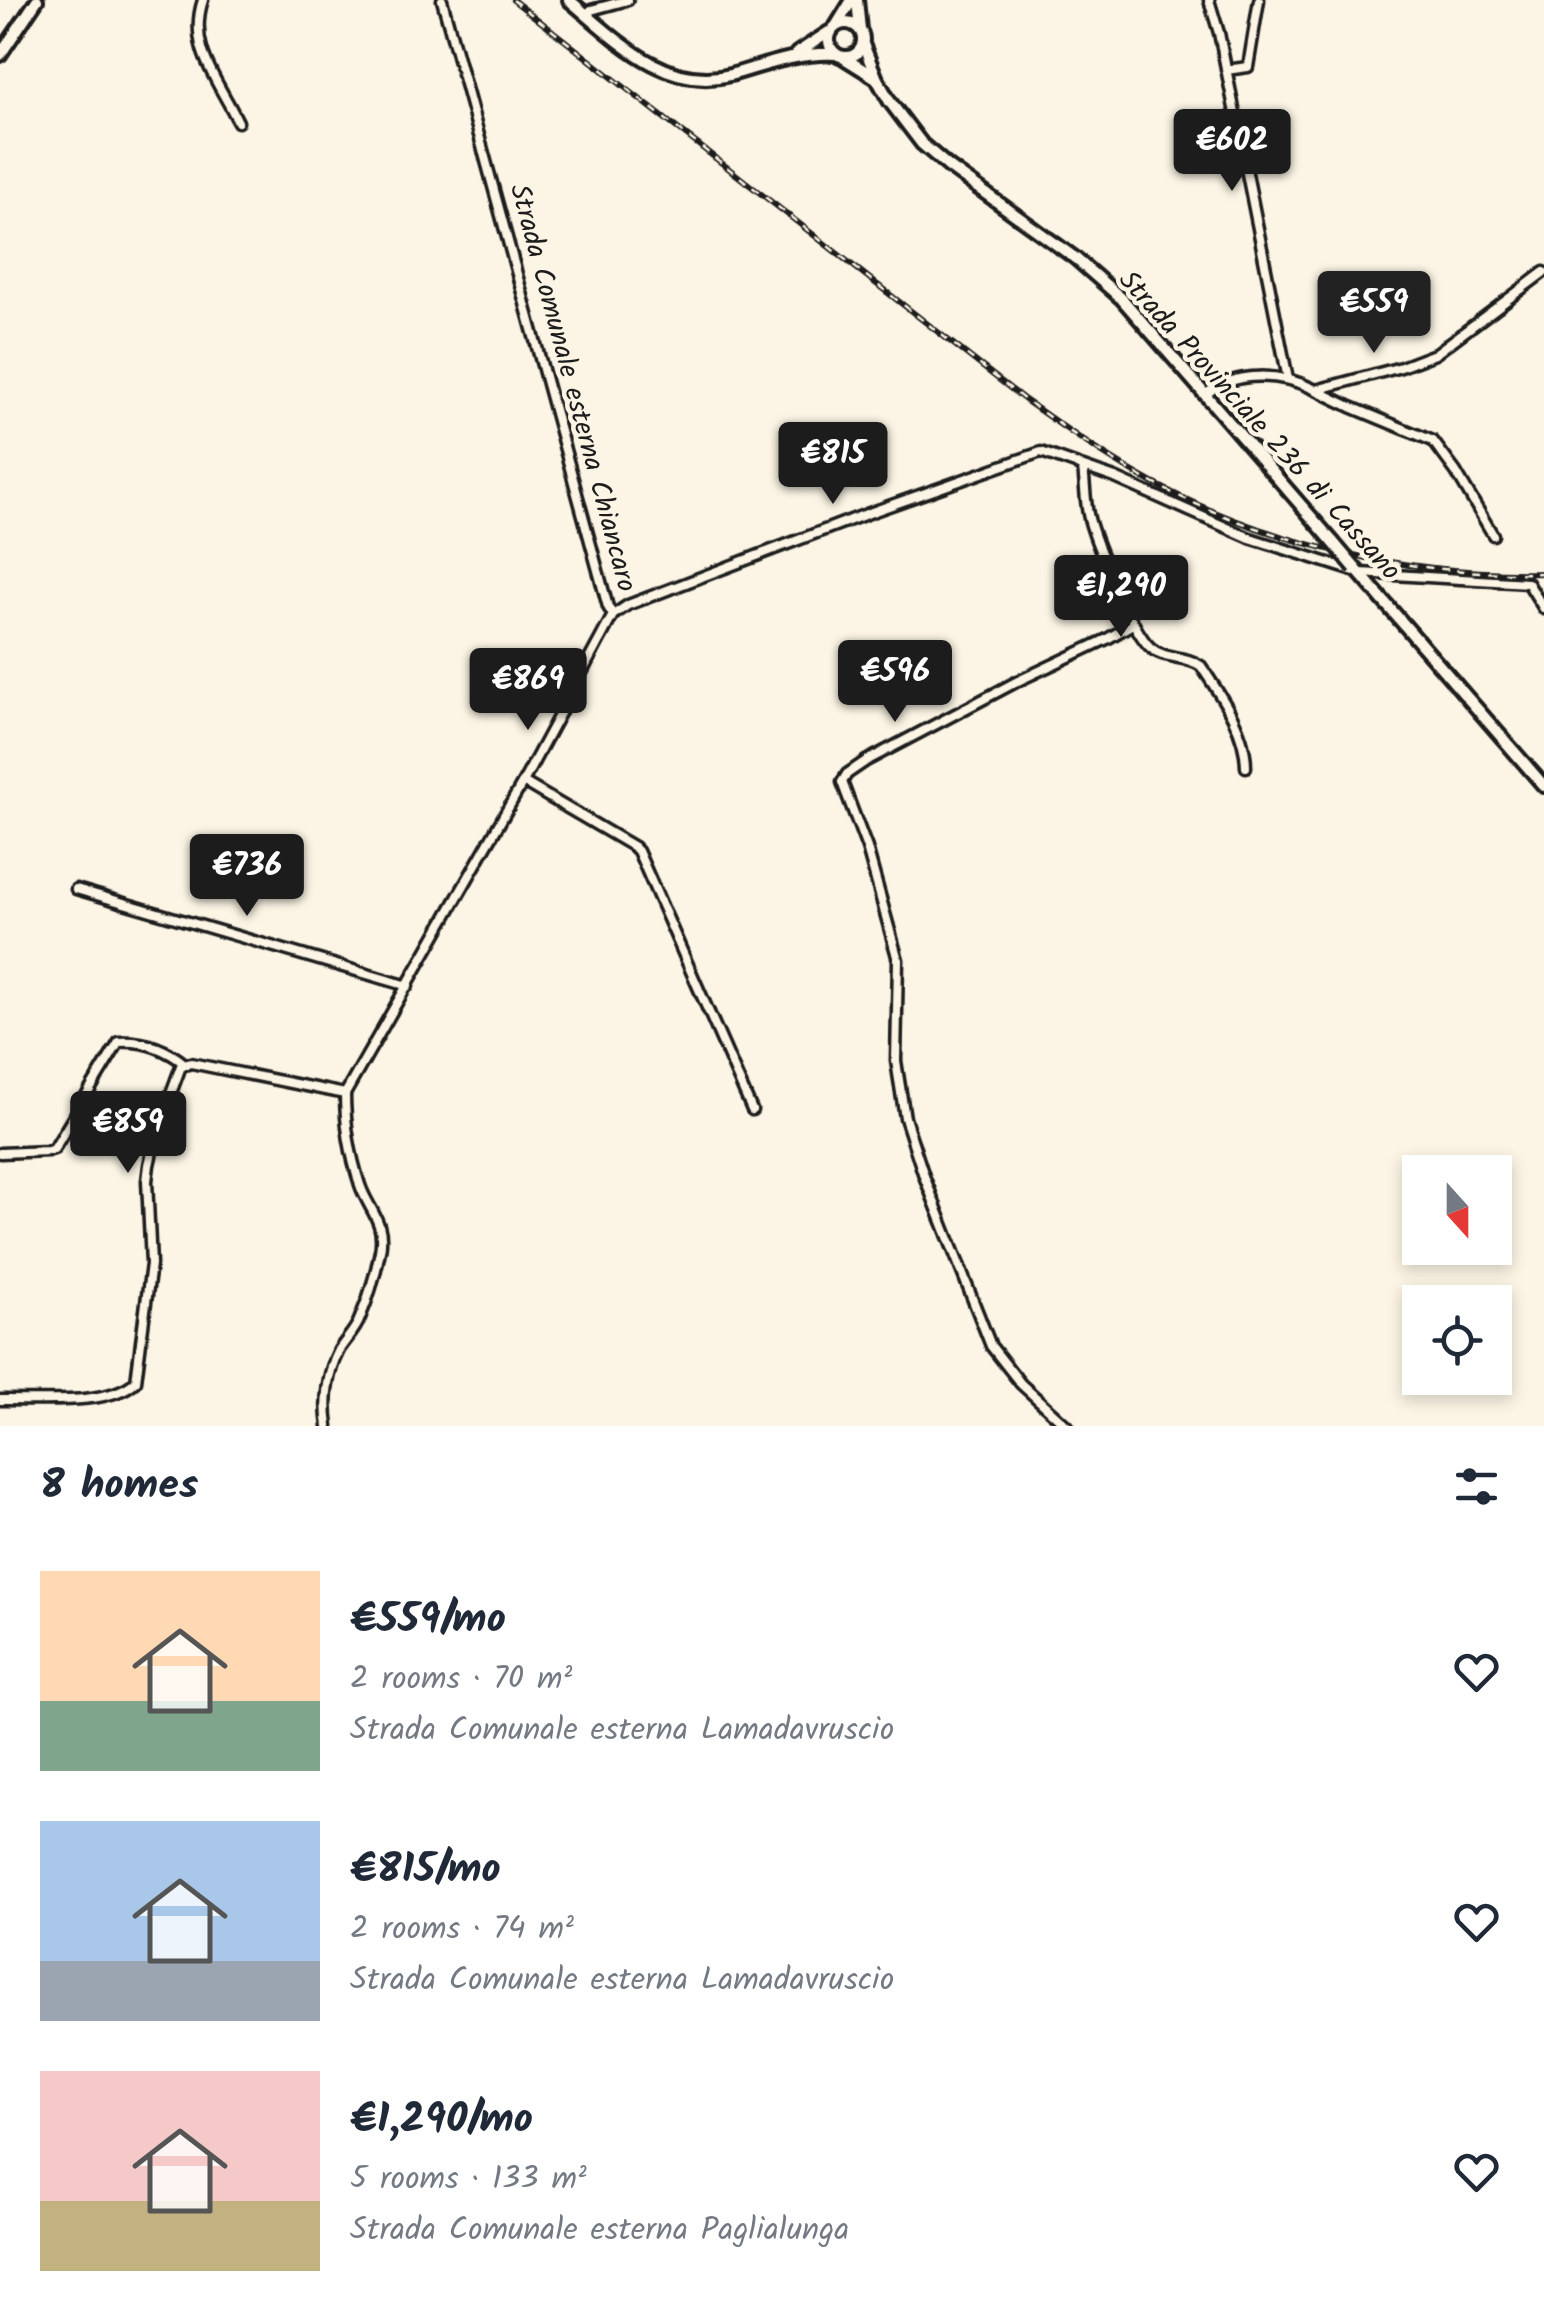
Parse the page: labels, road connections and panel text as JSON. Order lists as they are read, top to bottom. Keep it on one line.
{"streets":{"main road":["Strada Provinciale 236 di Cassano"],"street":["Strada Comunale esterna Chiancaro"]},"north":"bottom","page":{"price":["€602","€559","€815","€1,290","€596","€869","€736","€859"],"heading":"8 homes","list":[{"name":"€559/mo","note":"2 rooms · 70 m² · Strada Comunale esterna Lamadavruscio"},{"name":"€815/mo","note":"2 rooms · 74 m² · Strada Comunale esterna Lamadavruscio"},{"name":"€1,290/mo","note":"5 rooms · 133 m² · Strada Comunale esterna Paglialunga"}]}}
